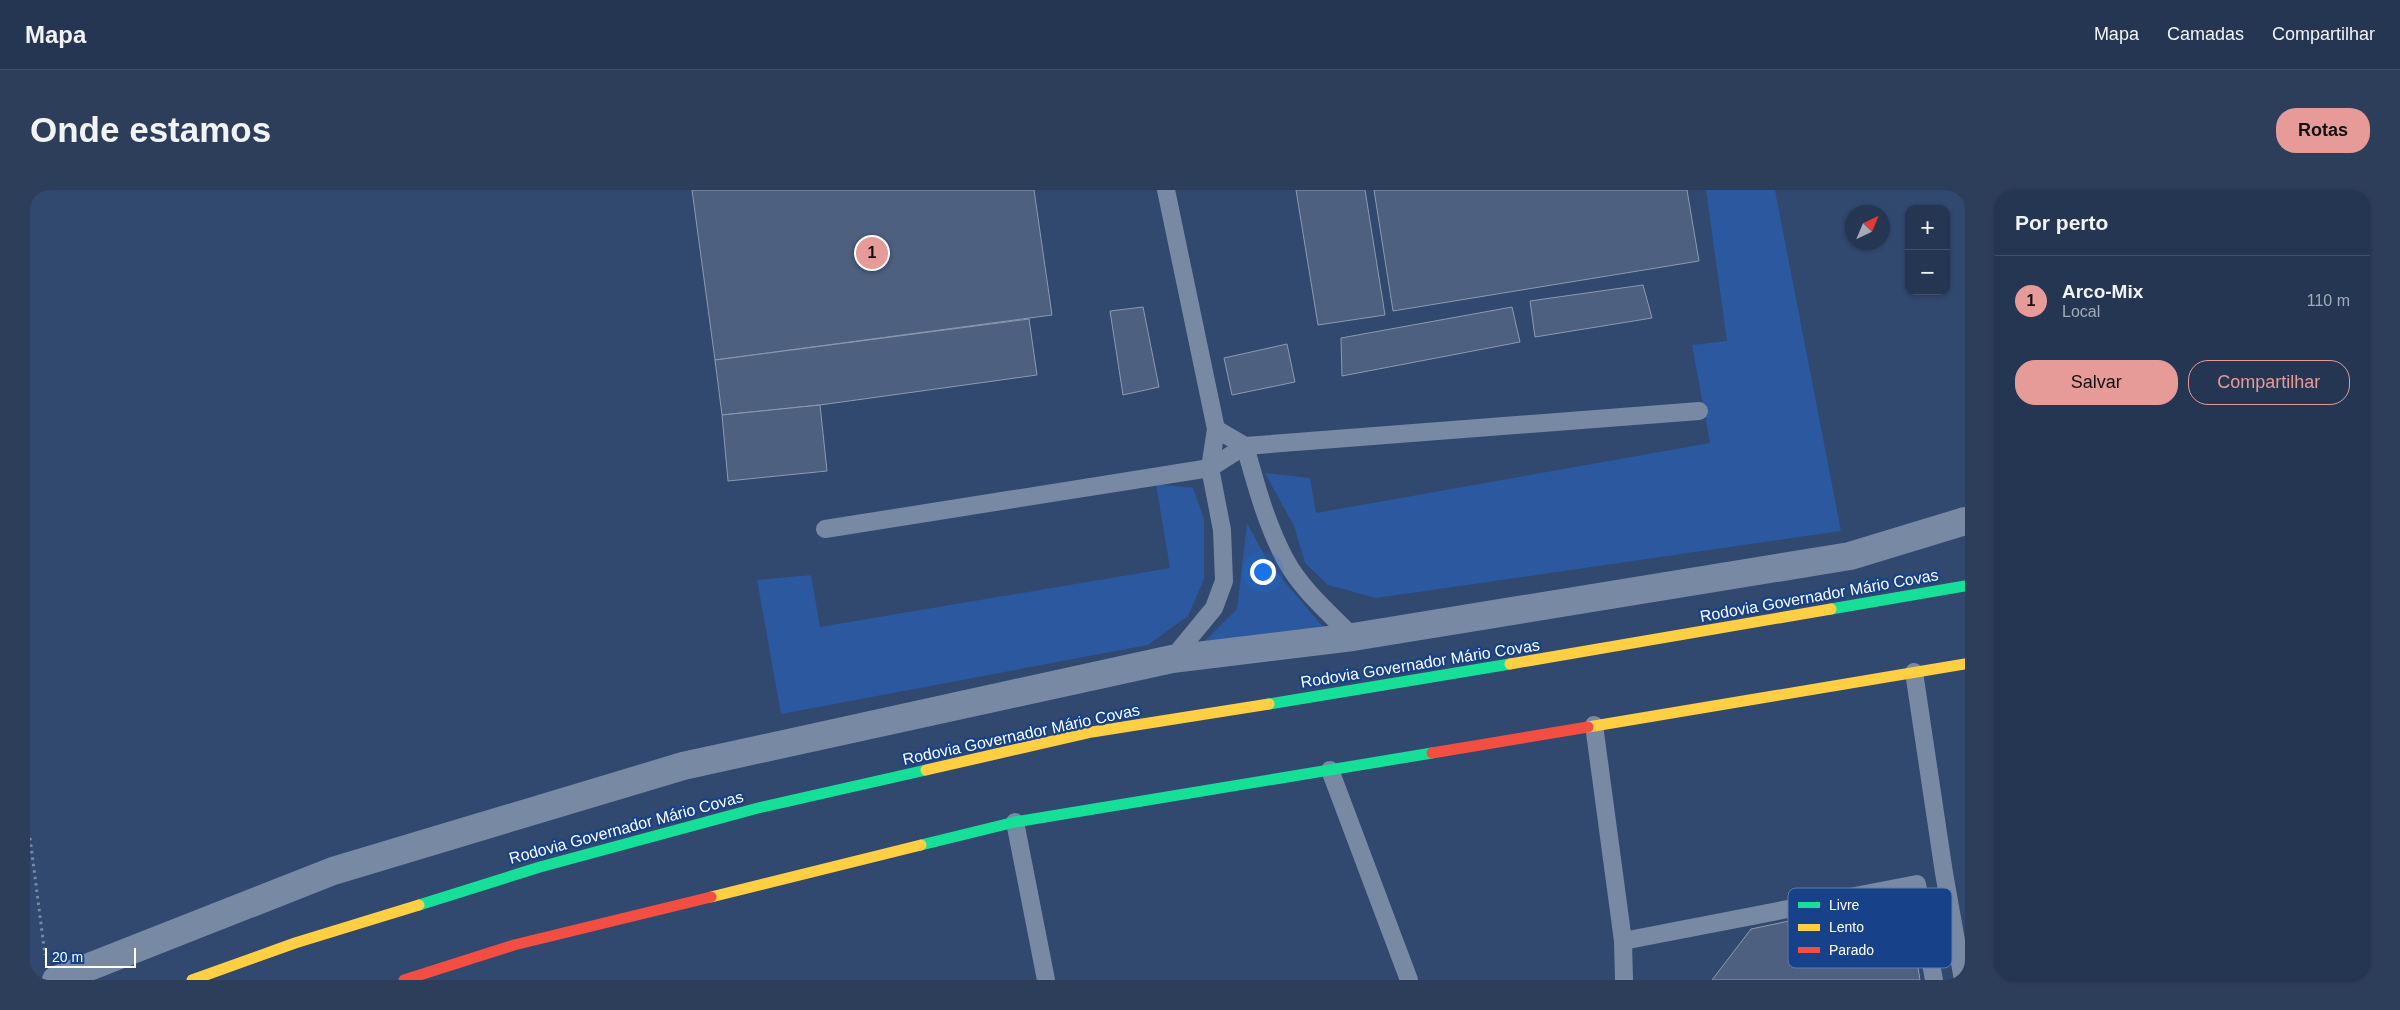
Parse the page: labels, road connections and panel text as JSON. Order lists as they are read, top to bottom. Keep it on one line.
{"streets":{"highway":["Rodovia Governador Mário Covas"]},"legend":["Livre","Lento","Parado"],"scale_bar":"20 m","north":"top right","page":{"header":"Mapa","nav":["Mapa","Camadas","Compartilhar"],"buttons":["Rotas",["Salvar","Compartilhar"]],"title":"Onde estamos","heading":"Por perto","map_buttons":["+","−"],"pins":"1","list":[{"mark":"1","name":"Arco-Mix","note":"Local","value":"110 m"}],"scale":"20 m"}}
